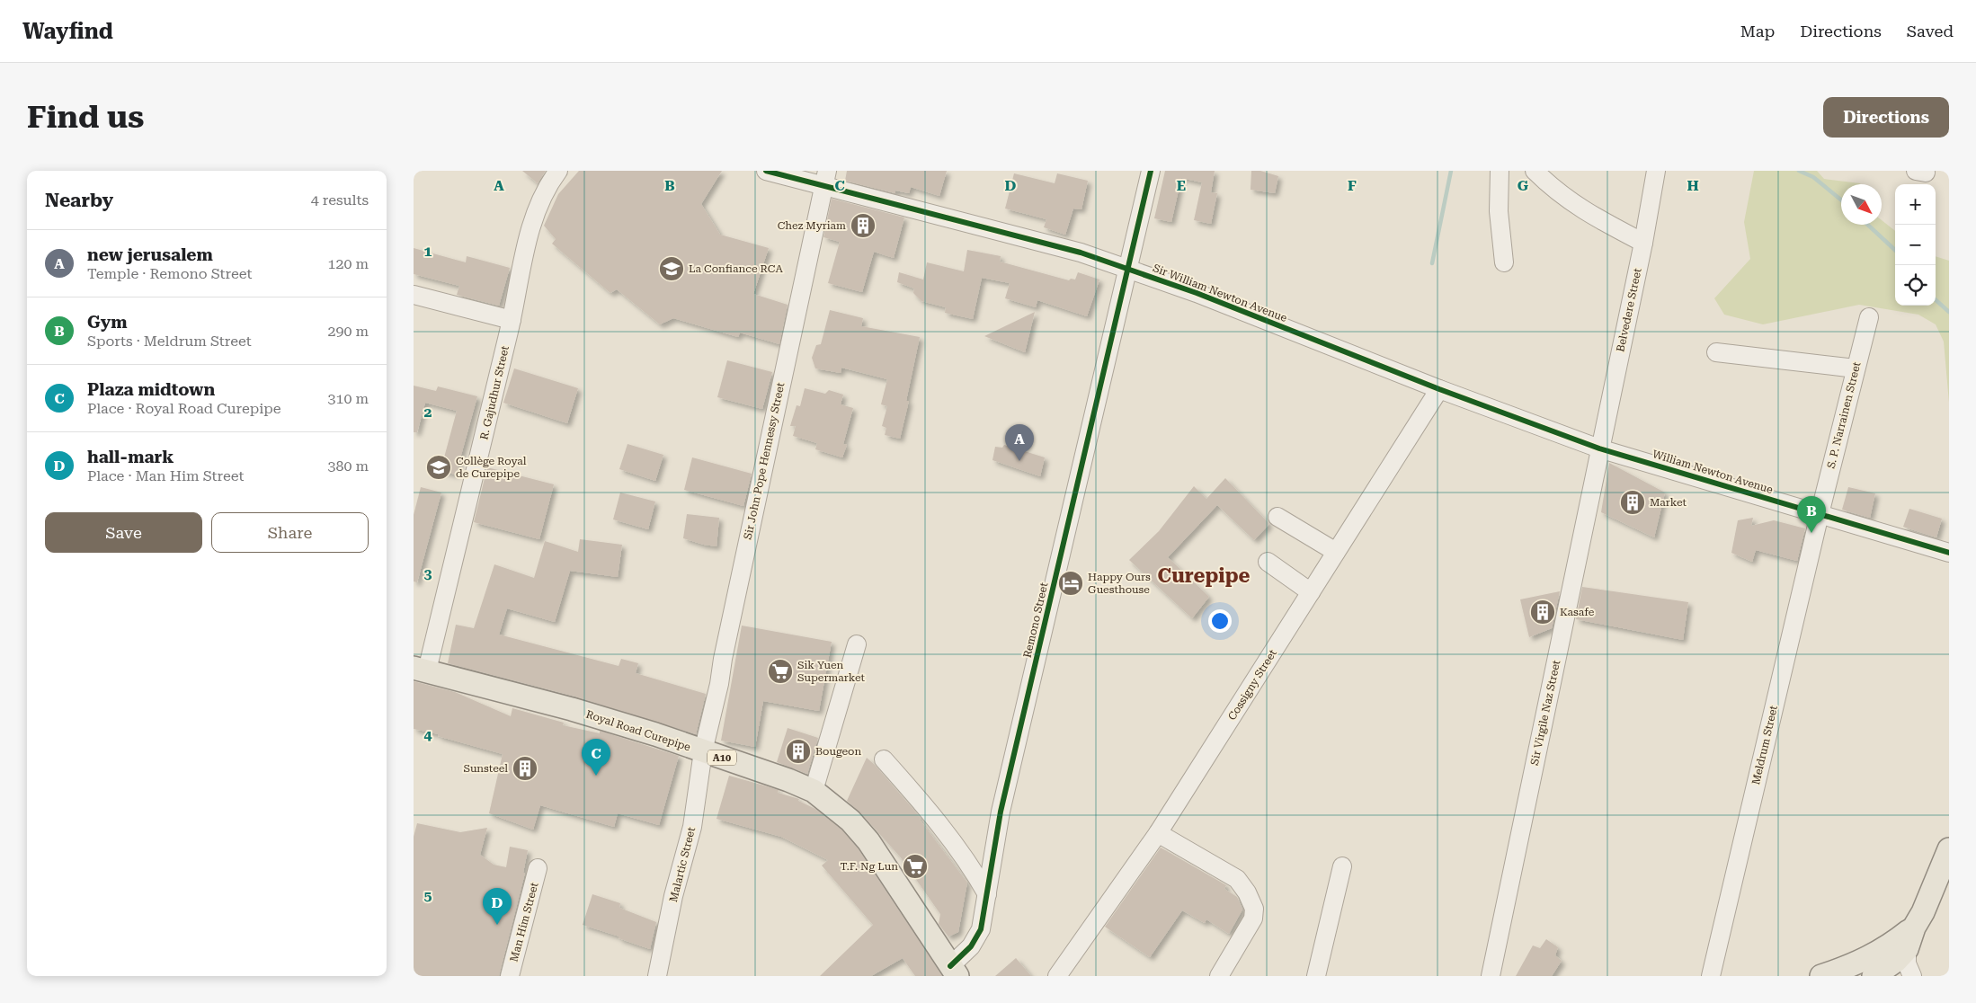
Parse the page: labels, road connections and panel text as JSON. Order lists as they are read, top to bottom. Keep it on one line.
{"streets":{"main road":["Royal Road Curepipe","A10"],"street":["Sir William Newton Avenue","Belvedere Street","R. Gajudhur Street","S. P. Narrainen Street","Sir John Pope Hennessy Street","William Newton Avenue","Remono Street","Cossigny Street","Sir Virgile Naz Street","Meldrum Street","Malartic Street","Man Him Street"]},"crossings":[["Sir William Newton Avenue","Belvedere Street"],["Sir William Newton Avenue","Sir John Pope Hennessy Street"],["Sir William Newton Avenue","William Newton Avenue"],["Sir William Newton Avenue","Remono Street"],["Sir William Newton Avenue","Cossigny Street"],["Sir William Newton Avenue","Sir Virgile Naz Street"],["Belvedere Street","William Newton Avenue"],["Belvedere Street","Sir Virgile Naz Street"],["R. Gajudhur Street","Royal Road Curepipe"],["S. P. Narrainen Street","William Newton Avenue"],["S. P. Narrainen Street","Meldrum Street"],["Sir John Pope Hennessy Street","Royal Road Curepipe"],["Sir John Pope Hennessy Street","Malartic Street"],["William Newton Avenue","Sir Virgile Naz Street"],["William Newton Avenue","Meldrum Street"],["Remono Street","Royal Road Curepipe"],["Royal Road Curepipe","Malartic Street"]],"districts":["Curepipe"],"places":{"building":["Chez Myriam","Market","Kasafe","Bougeon","Sunsteel"],"school or university":["La Confiance RCA","Collège Royal de Curepipe"],"hotel":["Happy Ours Guesthouse"],"supermarket":["Sik Yuen Supermarket","T.F. Ng Lun"]},"north":"bottom right","page":{"header":"Wayfind","nav":["Map","Directions","Saved"],"buttons":["Directions",["Save","Share"]],"title":"Find us","heading":["Nearby","4 results"],"map_buttons":["+","−"],"list":[{"mark":"A","name":"new jerusalem","note":"Temple · Remono Street","value":"120 m"},{"mark":"B","name":"Gym","note":"Sports · Meldrum Street","value":"290 m"},{"mark":"C","name":"Plaza midtown","note":"Place · Royal Road Curepipe","value":"310 m"},{"mark":"D","name":"hall-mark","note":"Place · Man Him Street","value":"380 m"}],"pins":["A","B","C","D"]},"grid":{"columns":["A","B","C","D","E","F","G","H"],"rows":["1","2","3","4","5"]}}
